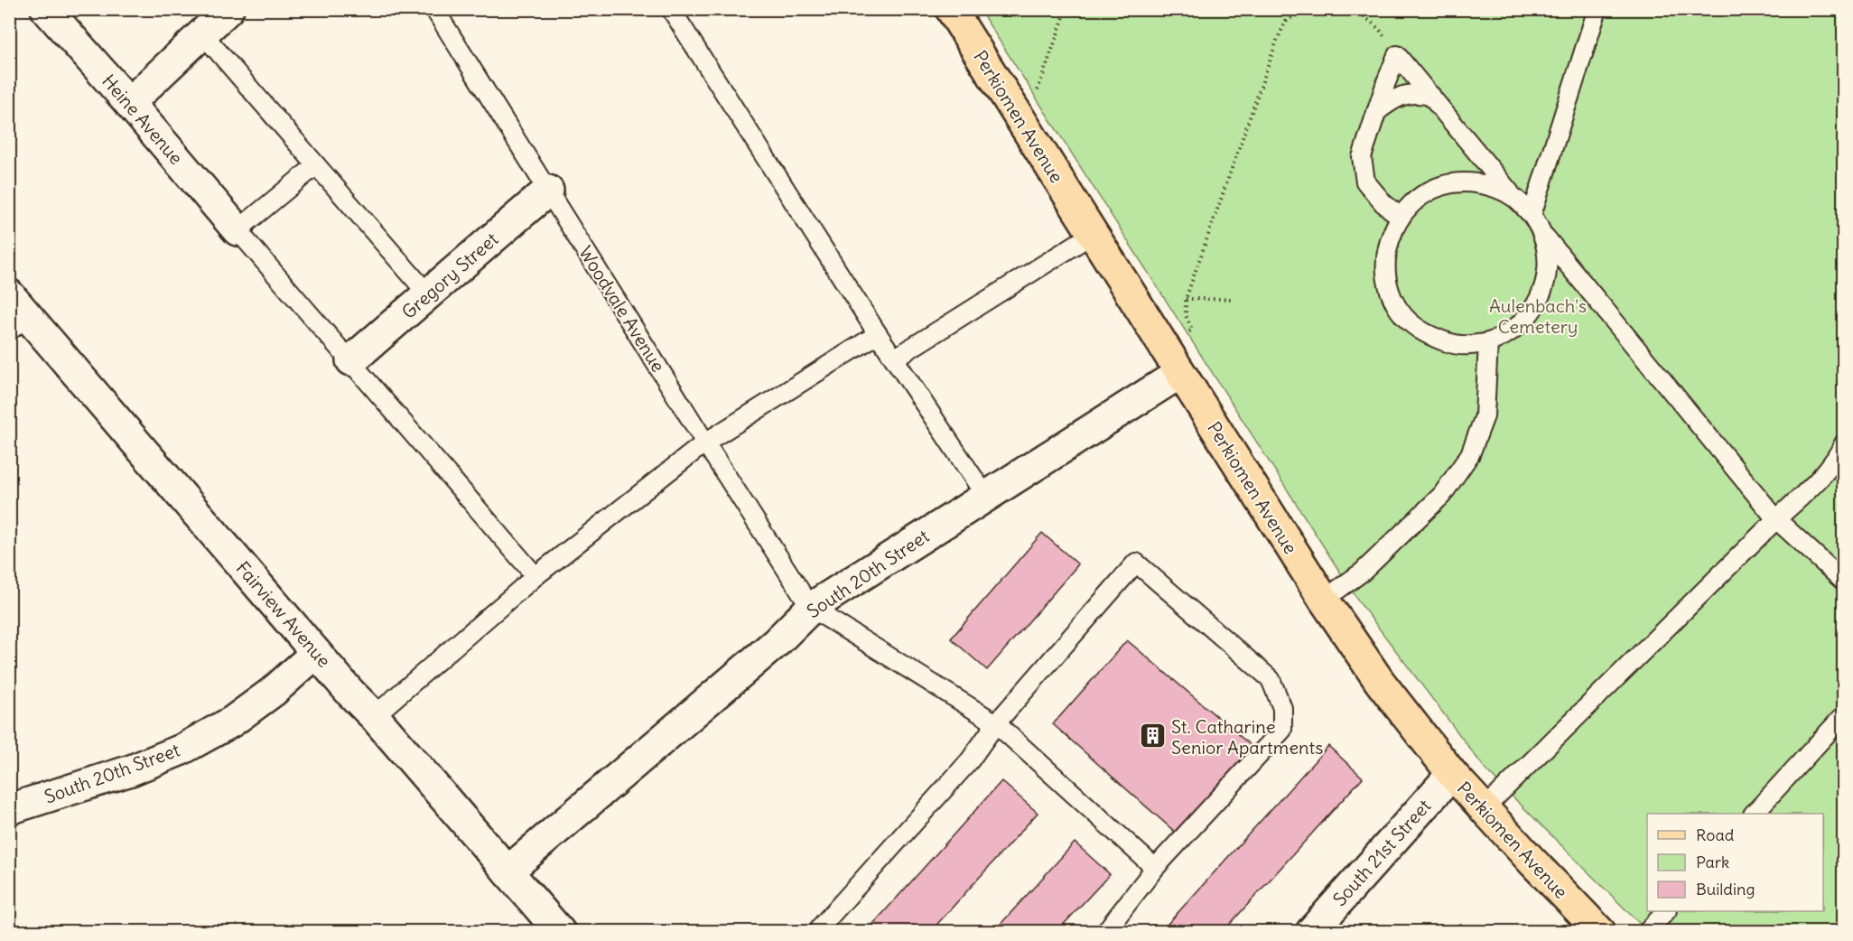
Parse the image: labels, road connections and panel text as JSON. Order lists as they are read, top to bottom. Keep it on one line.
{"streets":{"main road":["Perkiomen Avenue"],"street":["Heine Avenue","Gregory Street","South 20th Street","Fairview Avenue","South 21st Street"],"lane":["Woodvale Avenue"]},"crossings":[["Perkiomen Avenue","South 20th Street"],["Perkiomen Avenue","South 21st Street"],["Gregory Street","Woodvale Avenue"],["Woodvale Avenue","South 20th Street"],["South 20th Street","Fairview Avenue"]],"parks":["Aulenbach's Cemetery"],"places":{"building":["St. Catharine Senior Apartments"]},"legend":["Road","Park","Building"]}
